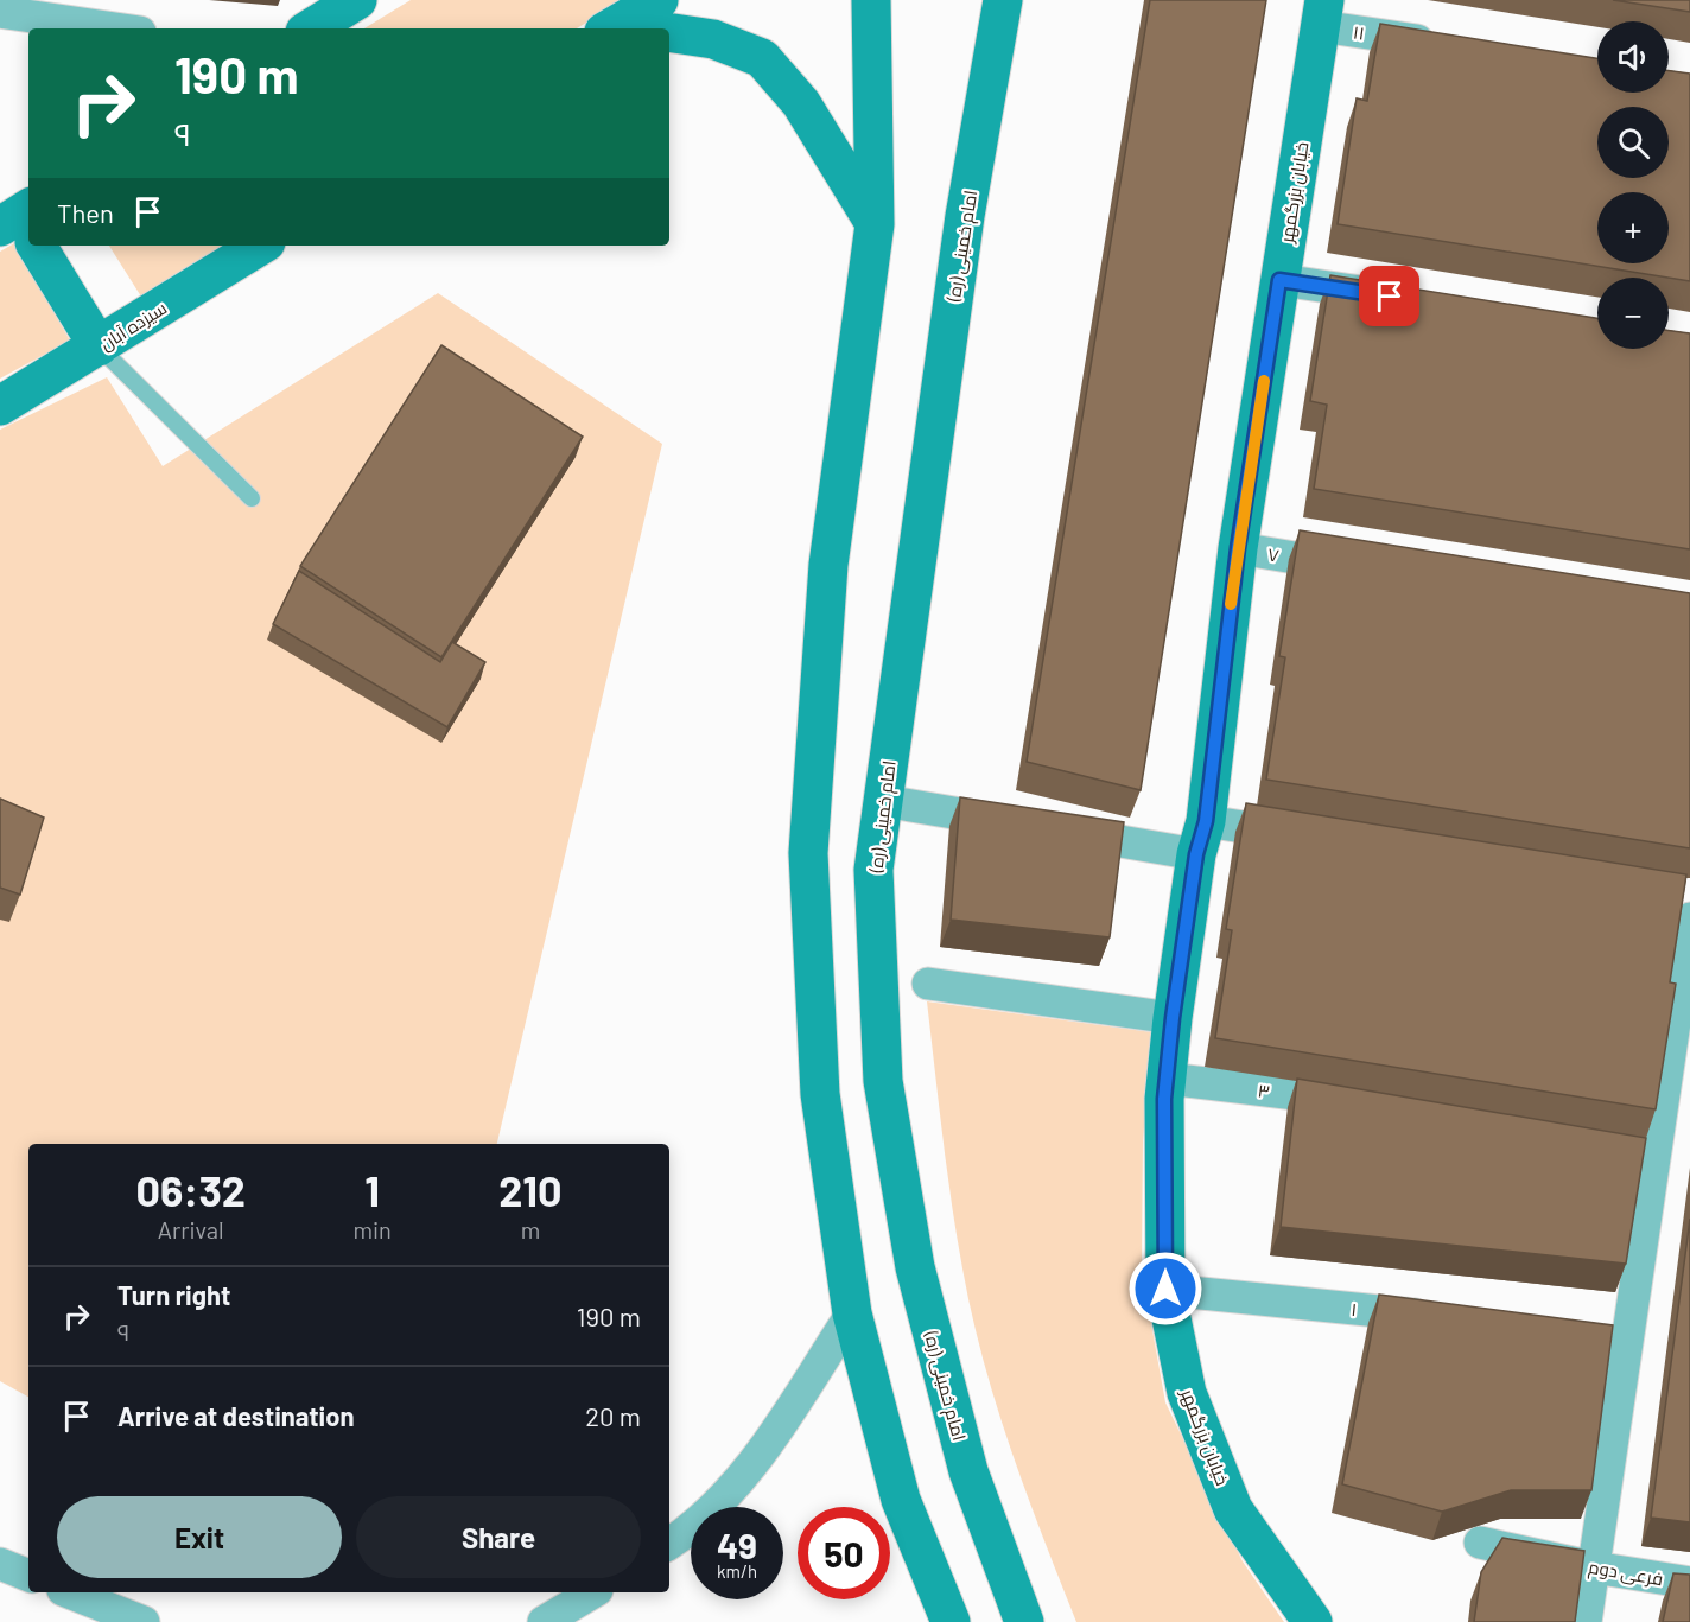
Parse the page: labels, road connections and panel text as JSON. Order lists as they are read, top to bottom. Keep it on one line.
{"streets":{"main road":["خیابان بزرگمهر","امام خمینی (ره)","سیزده آبان"],"street":["۱۱","۷","۳","۱","فرعی دوم"]},"crossings":[["۱۱","خیابان بزرگمهر"],["خیابان بزرگمهر","۷"],["خیابان بزرگمهر","۳"],["خیابان بزرگمهر","۱"]],"page":{"map_buttons":["+","−"],"turn":["190 m","۹"],"then":"Then","eta":["06:32","Arrival","1","min","210","m"],"list":[{"name":"Turn right","note":"۹","value":"190 m"},{"name":"Arrive at destination","value":"20 m"}],"buttons":["Exit","Share"],"speed":"49 km/h","limit":"50"}}
